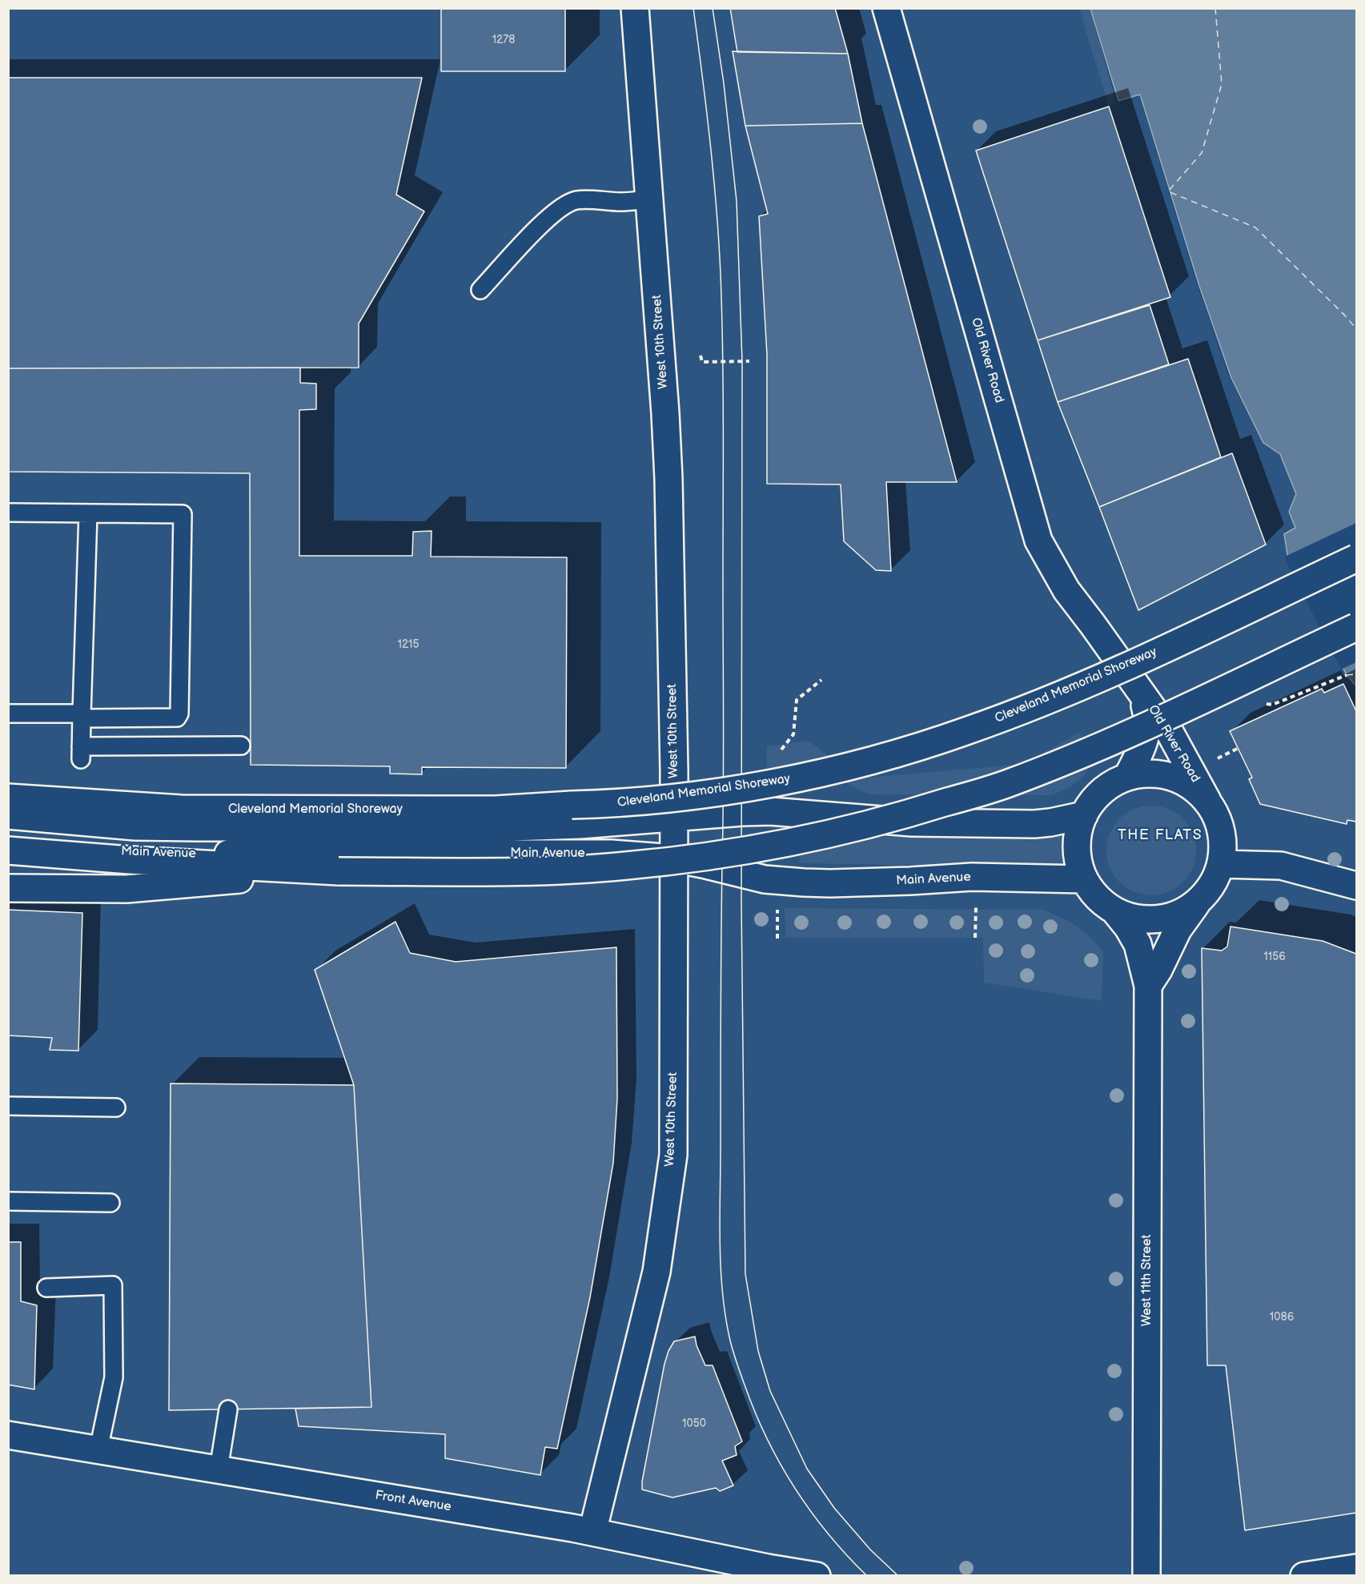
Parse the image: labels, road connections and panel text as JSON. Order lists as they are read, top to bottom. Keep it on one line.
{"streets":{"main road":["West 10th Street","Old River Road","Cleveland Memorial Shoreway","Main Avenue","West 11th Street","Front Avenue"]},"crossings":[["West 10th Street","Main Avenue"],["West 10th Street","Front Avenue"],["Old River Road","Main Avenue"],["Old River Road","West 11th Street"],["Main Avenue","West 11th Street"]],"districts":["THE FLATS"],"house_numbers":["1278","1215","1156","1086","1050"]}
